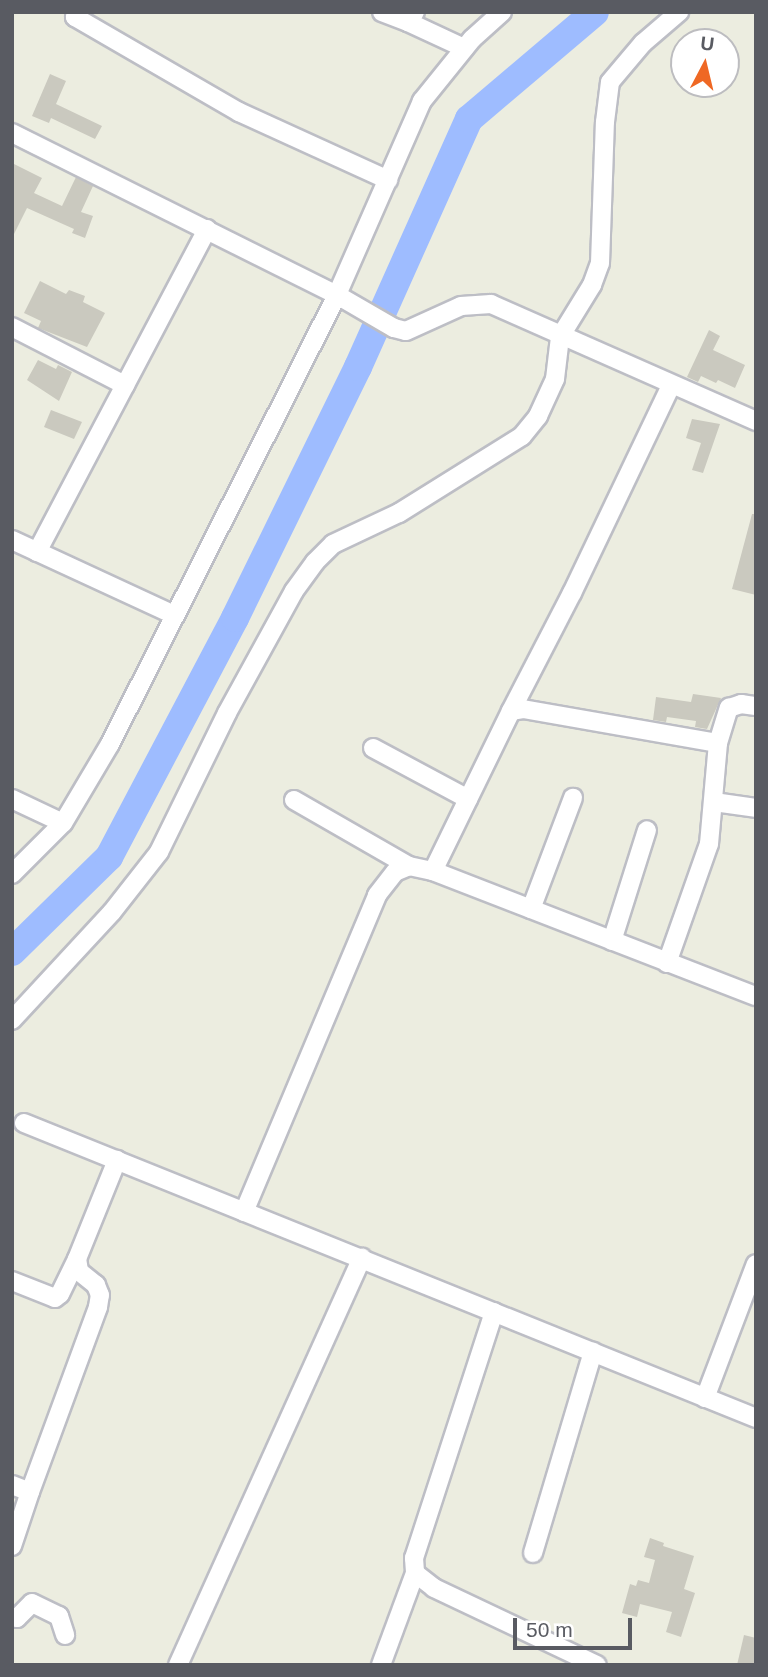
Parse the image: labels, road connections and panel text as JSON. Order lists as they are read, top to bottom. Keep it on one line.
{"scale_bar":"50 m","north":"top"}
